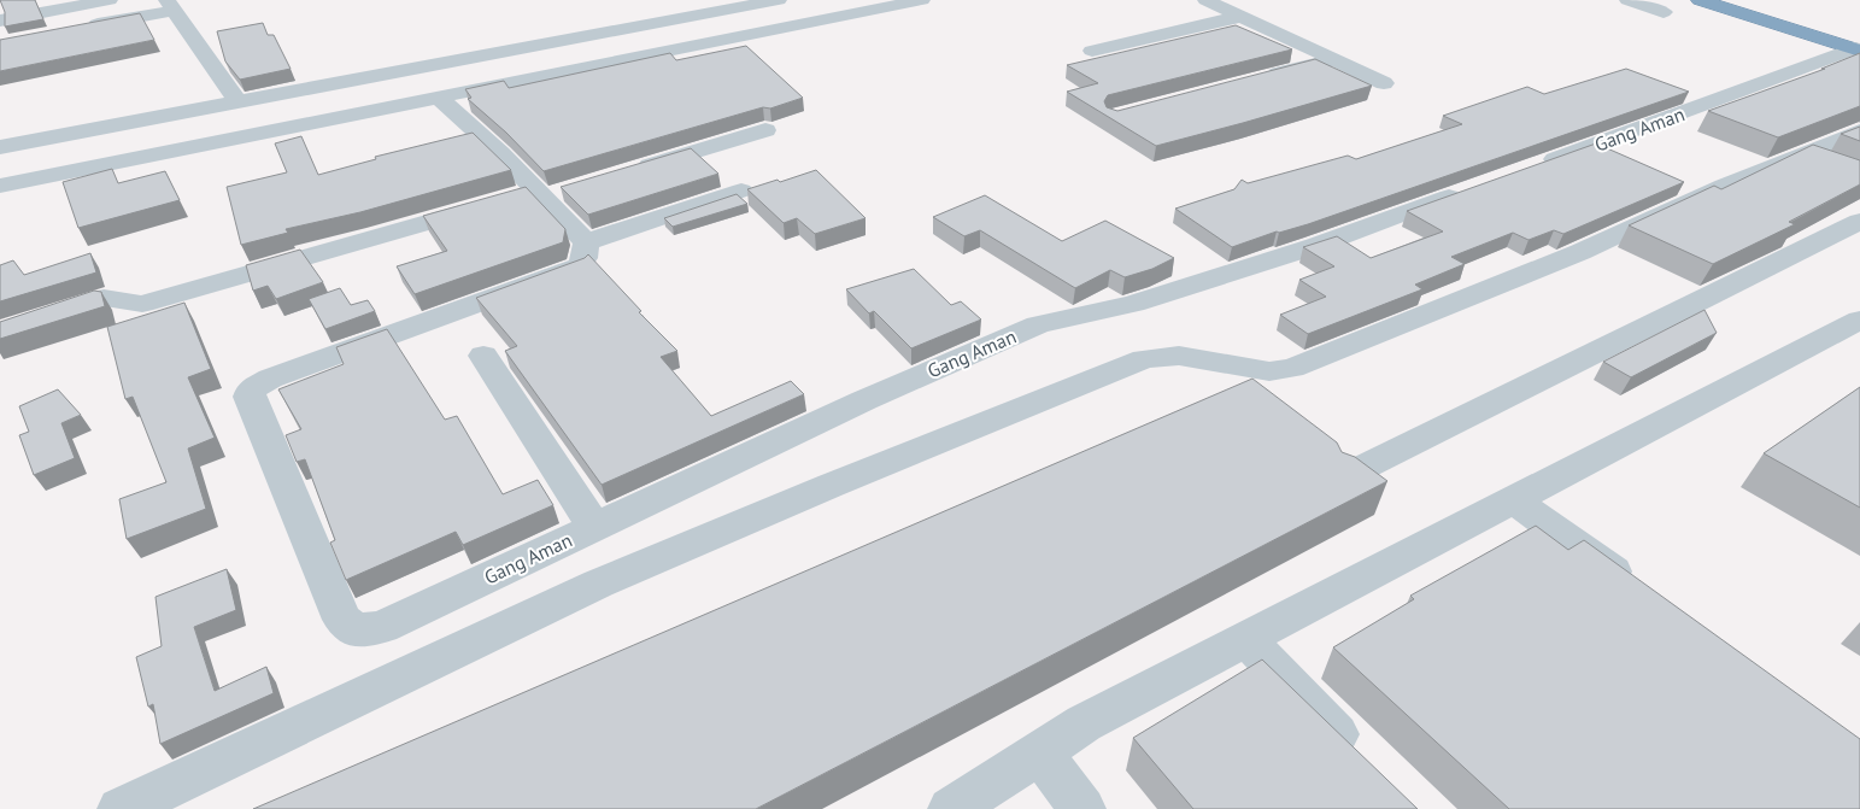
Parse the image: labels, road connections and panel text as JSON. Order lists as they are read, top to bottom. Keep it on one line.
{"streets":{"street":["Gang Aman"]}}
